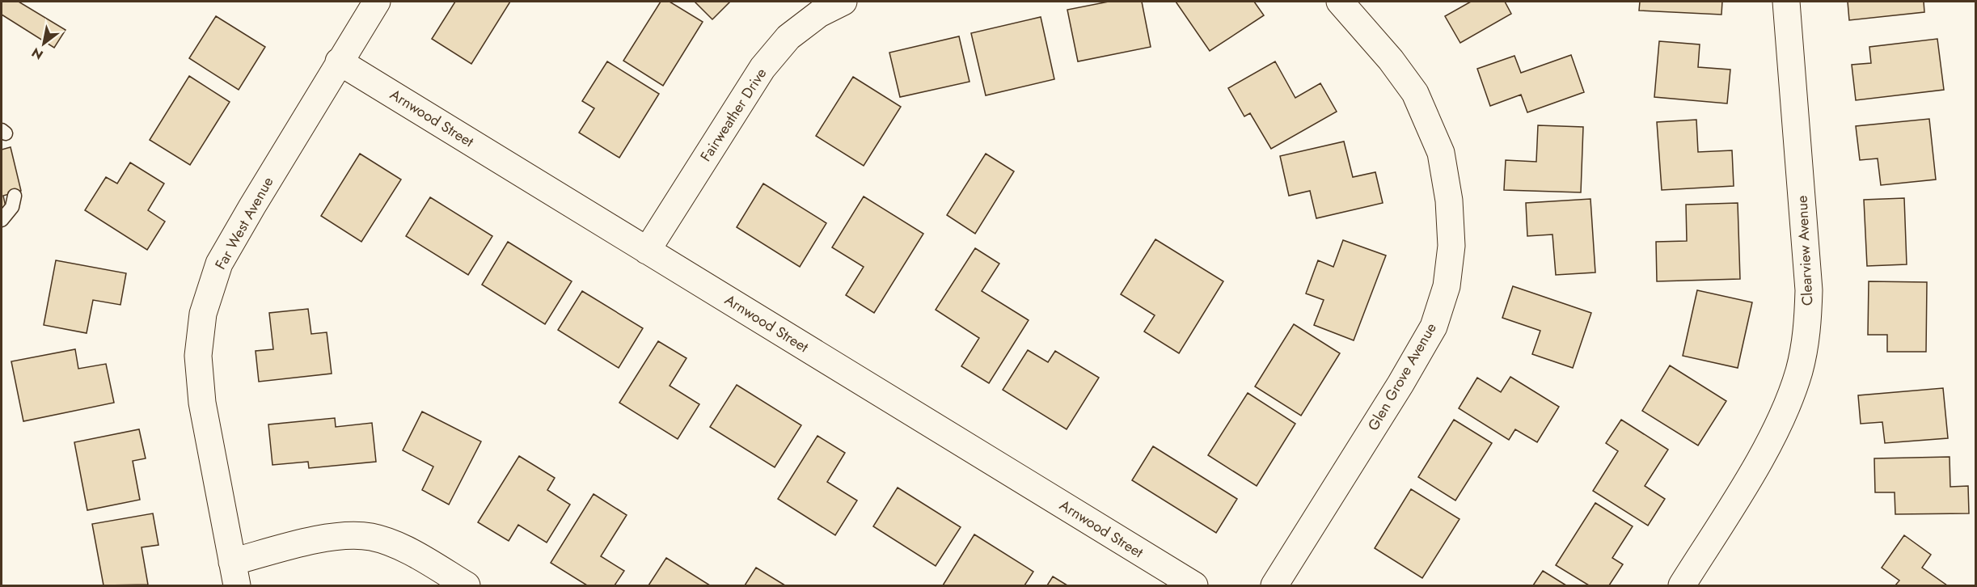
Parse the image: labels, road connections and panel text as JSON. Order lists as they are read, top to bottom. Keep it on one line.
{"streets":{"street":["Fairweather Drive","Arnwood Street","Far West Avenue","Clearview Avenue","Glen Grove Avenue"]},"crossings":[["Fairweather Drive","Arnwood Street"],["Arnwood Street","Far West Avenue"]],"north":"bottom left"}
